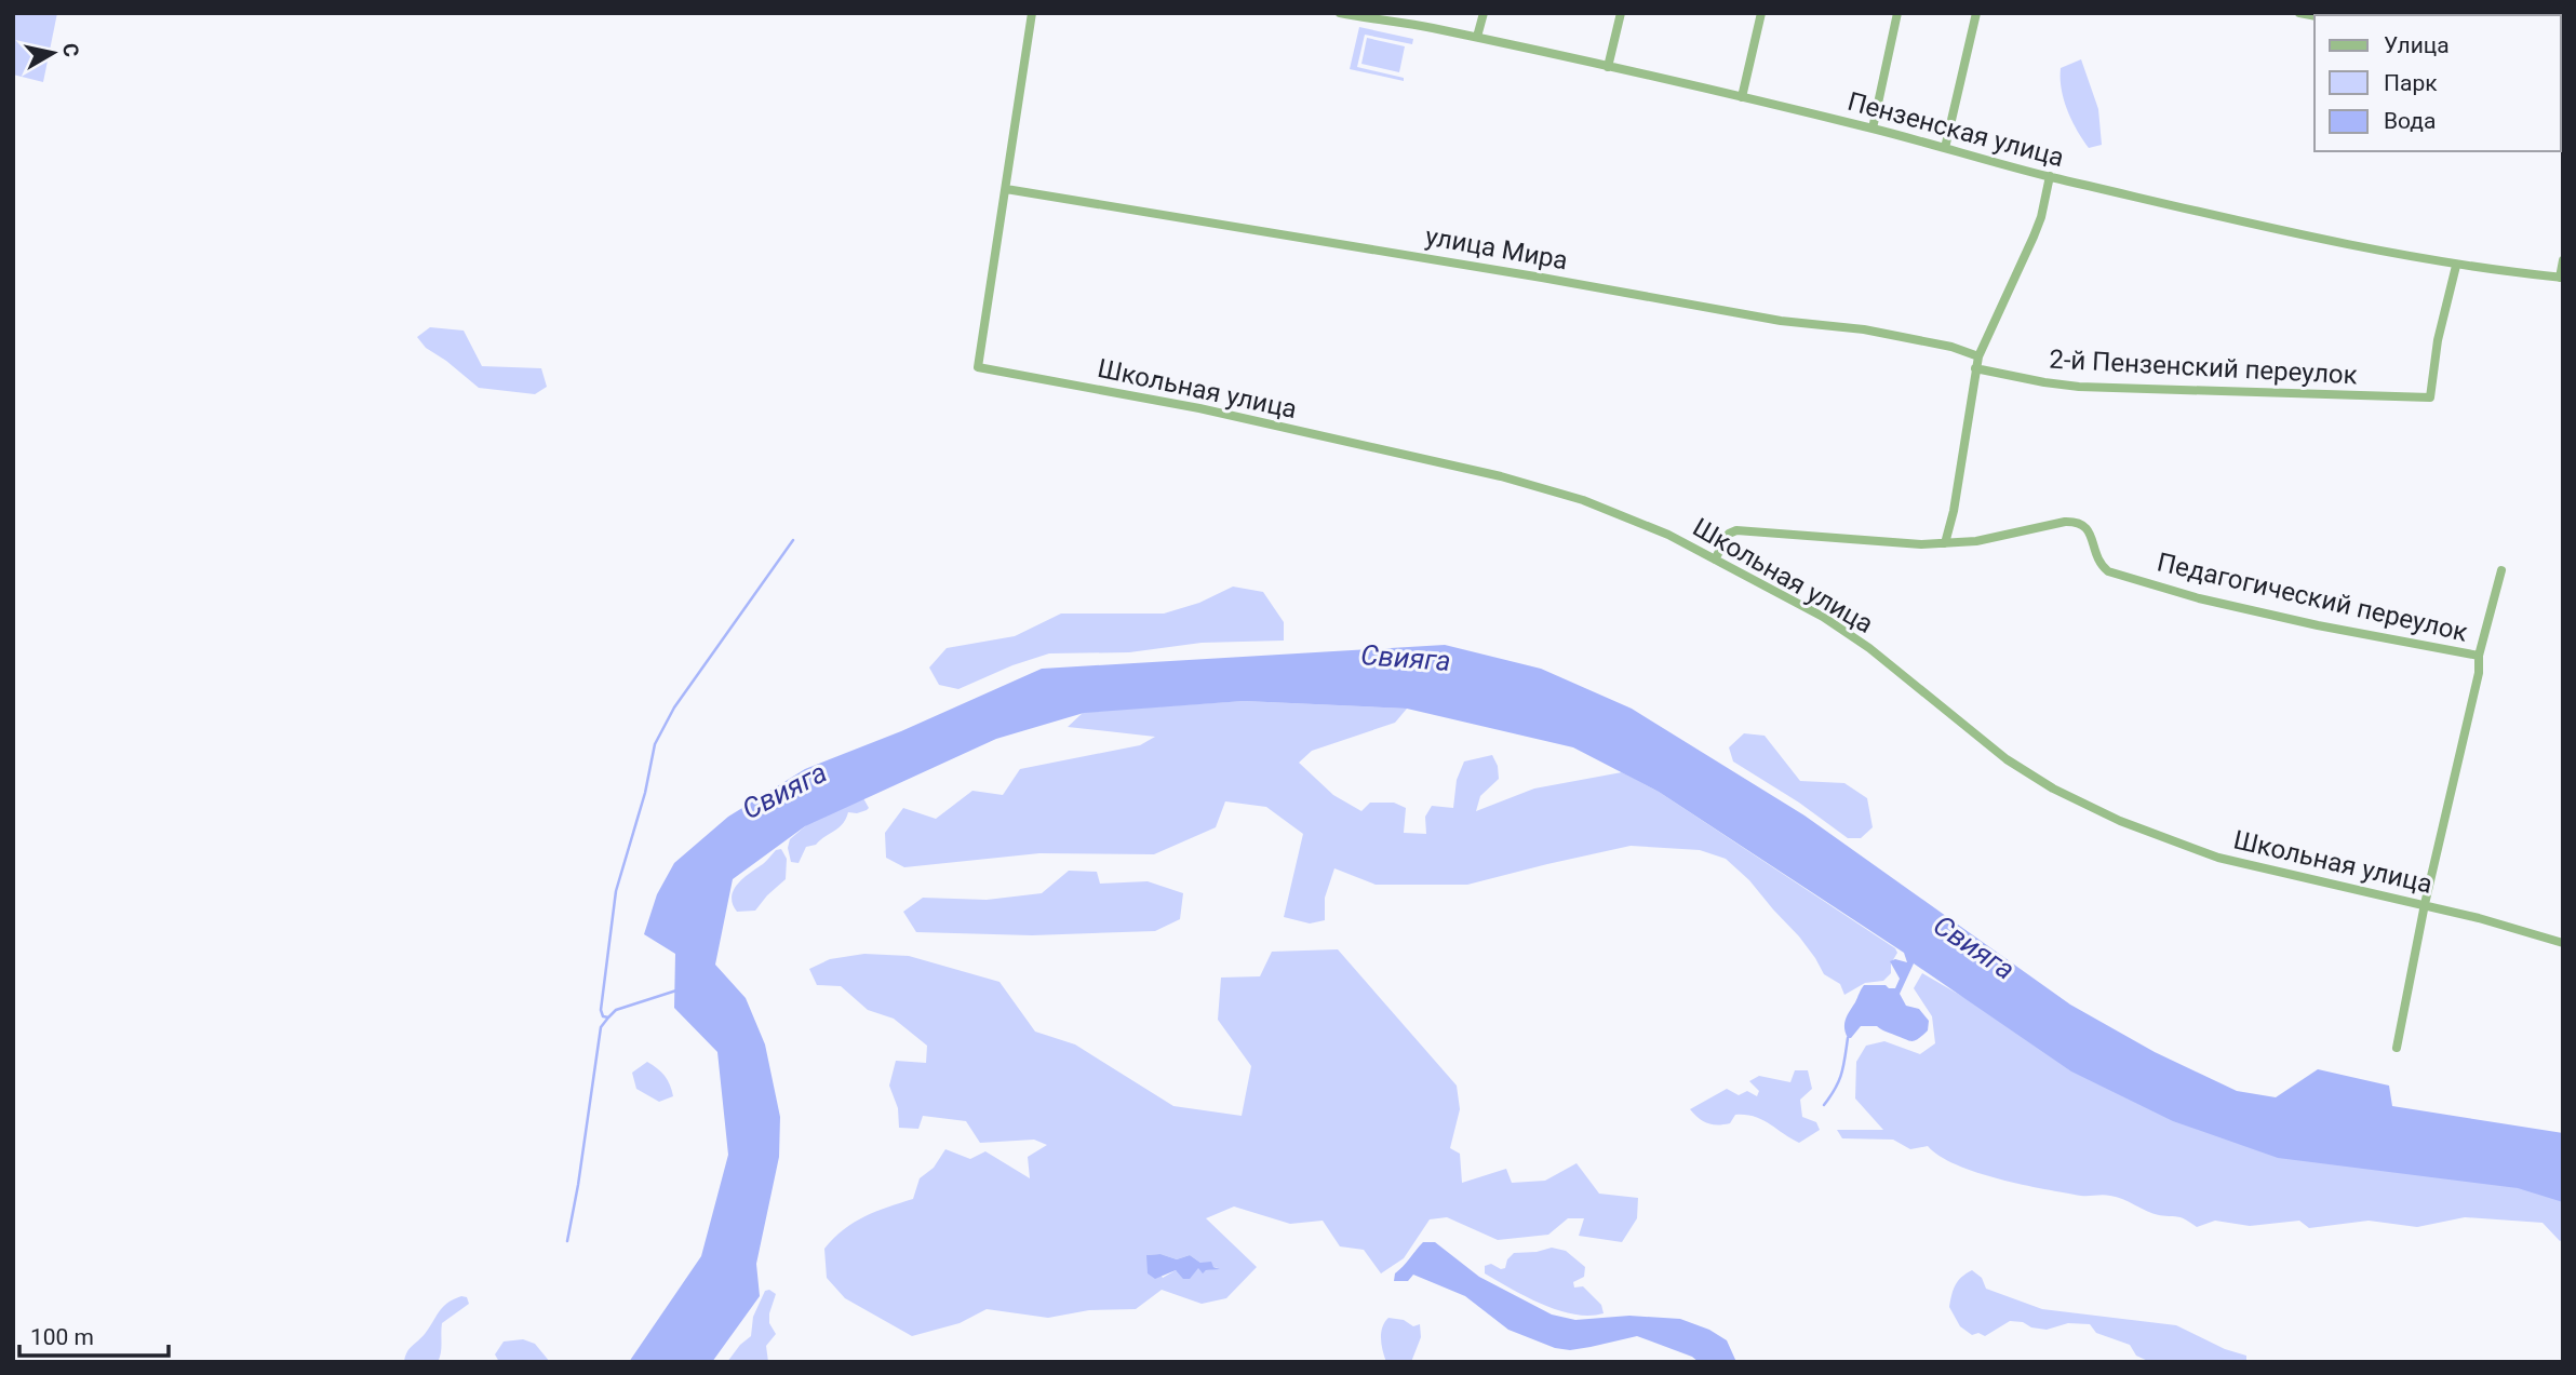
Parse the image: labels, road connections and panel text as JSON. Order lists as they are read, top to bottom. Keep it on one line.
{"streets":{"street":["Пензенская улица","улица Мира","2-й Пензенский переулок","Школьная улица","Педагогический переулок"]},"crossings":[["Пензенская улица","2-й Пензенский переулок"],["улица Мира","Школьная улица"]],"water":["Свияга"],"legend":["Улица","Парк","Вода"],"scale_bar":"100 m","north":"right"}
